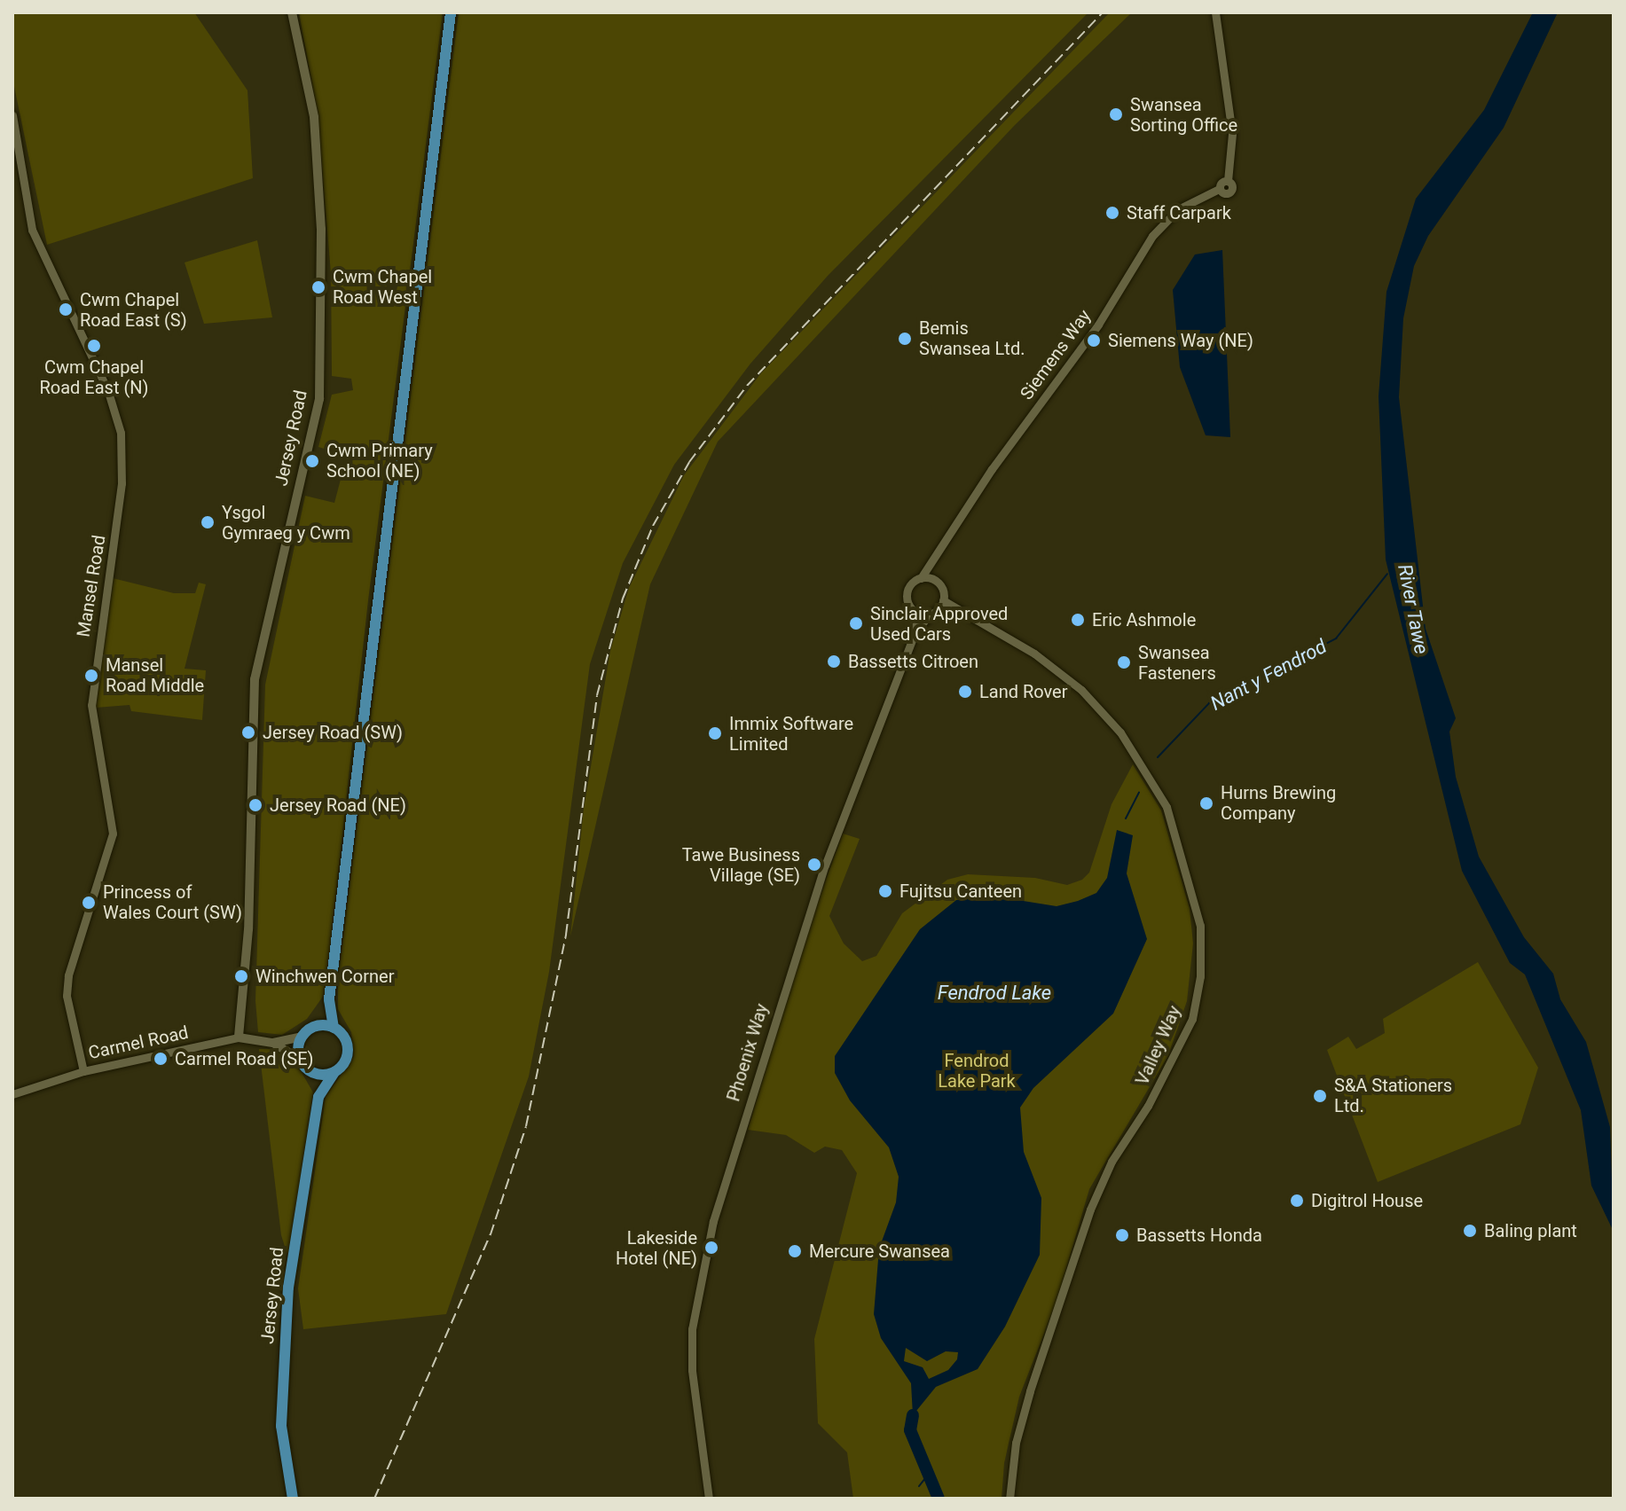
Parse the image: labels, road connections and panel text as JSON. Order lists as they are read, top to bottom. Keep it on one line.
{"streets":{"main road":["Jersey Road","Carmel Road"],"street":["Siemens Way","Mansel Road","Valley Way","Phoenix Way"]},"crossings":[["Siemens Way","Valley Way"],["Siemens Way","Phoenix Way"],["Jersey Road","Carmel Road"],["Mansel Road","Carmel Road"],["Valley Way","Phoenix Way"]],"water":["River Tawe","Nant y Fendrod","Fendrod Lake"],"parks":["Fendrod Lake Park"],"places":["Swansea Sorting Office","Staff Carpark","Cwm Chapel Road West","Cwm Chapel Road East (S)","Bemis Swansea Ltd.","Siemens Way (NE)","Cwm Chapel Road East (N)","Cwm Primary School (NE)","Ysgol Gymraeg y Cwm","Eric Ashmole","Sinclair Approved Used Cars","Bassetts Citroen","Swansea Fasteners","Mansel Road Middle","Land Rover","Jersey Road (SW)","Immix Software Limited","Hurns Brewing Company","Jersey Road (NE)","Tawe Business Village (SE)","Fujitsu Canteen","Princess of Wales Court (SW)","Winchwen Corner","Carmel Road (SE)","S&A Stationers Ltd.","Digitrol House","Baling plant","Bassetts Honda","Lakeside Hotel (NE)","Mercure Swansea"]}
